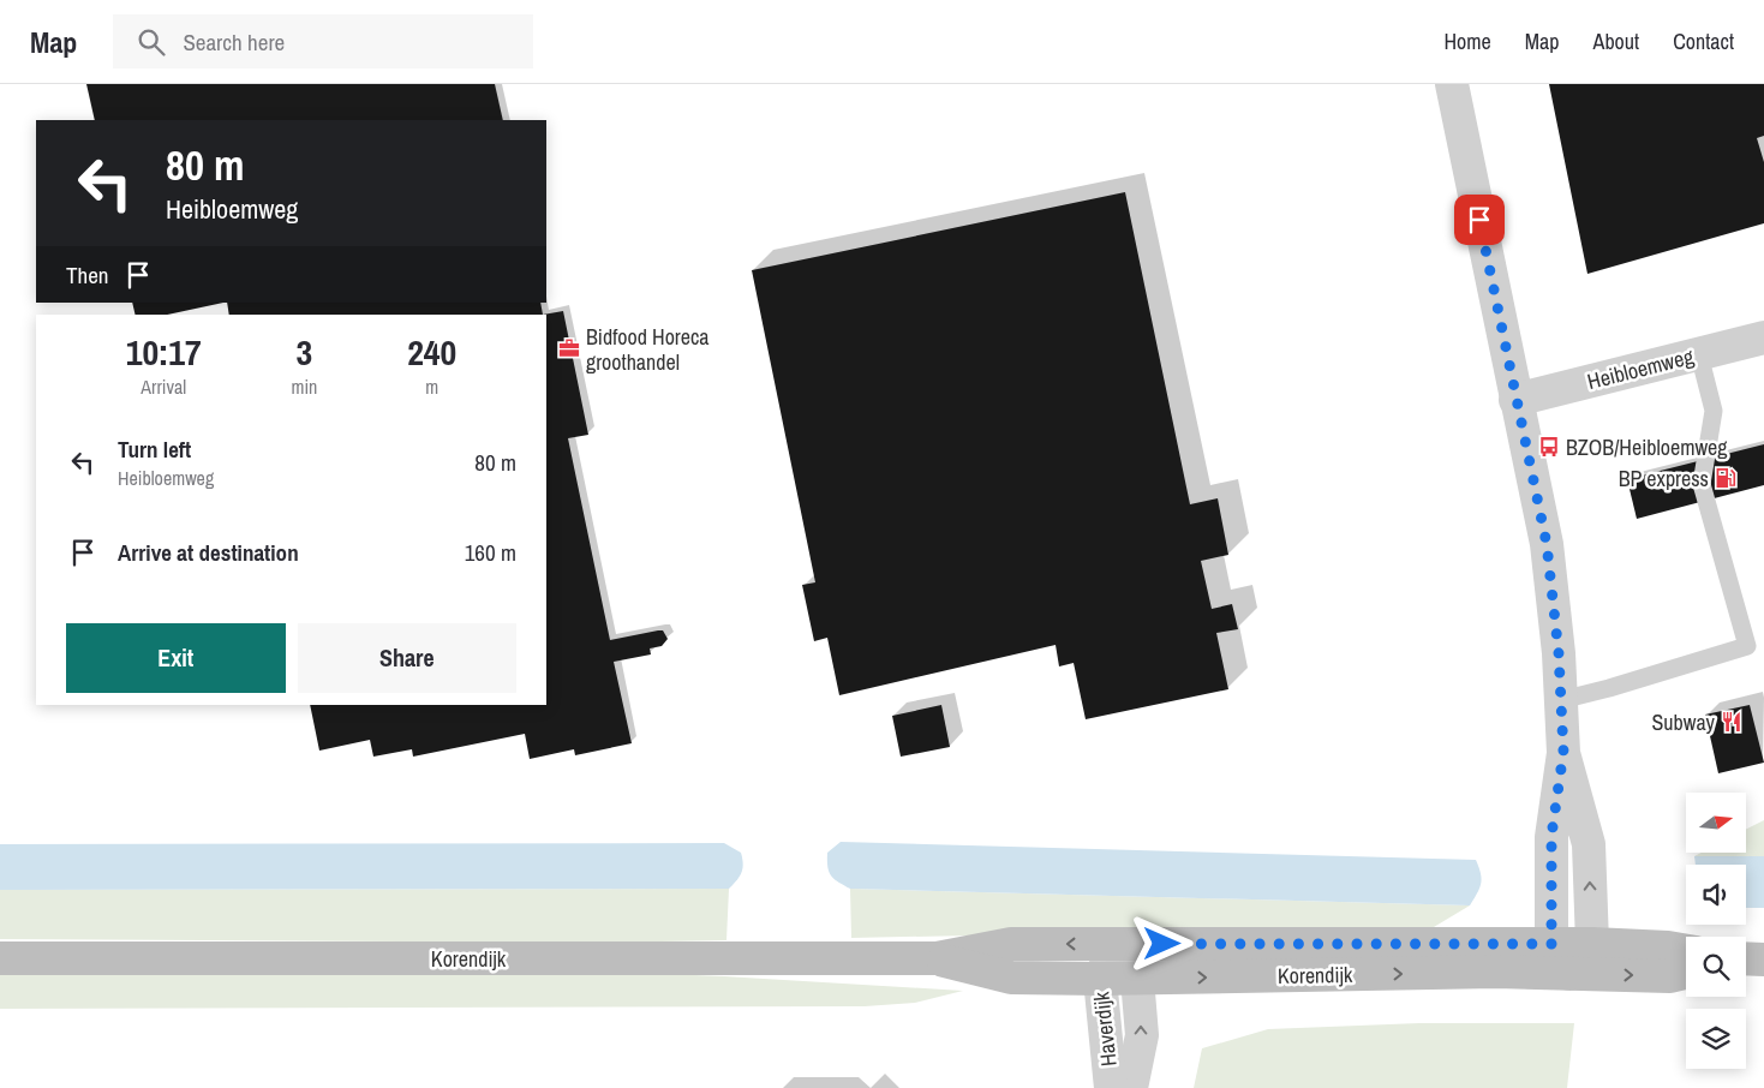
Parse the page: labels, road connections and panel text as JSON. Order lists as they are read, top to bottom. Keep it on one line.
{"streets":{"street":["Heibloemweg","Korendijk","Haverdijk"]},"crossings":[["Korendijk","Haverdijk"]],"places":{"office":["Bidfood Horeca groothandel"],"bus stop":["BZOB/Heibloemweg"],"fuel station":["BP express"],"restaurant":["Subway"]},"north":"right","page":{"header":"Map","search":"Search here","nav":["Home","Map","About","Contact"],"turn":["80 m","Heibloemweg"],"then":"Then","eta":["10:17","Arrival","3","min","240","m"],"list":[{"name":"Turn left","note":"Heibloemweg","value":"80 m"},{"name":"Arrive at destination","value":"160 m"}],"buttons":["Exit","Share"]}}
